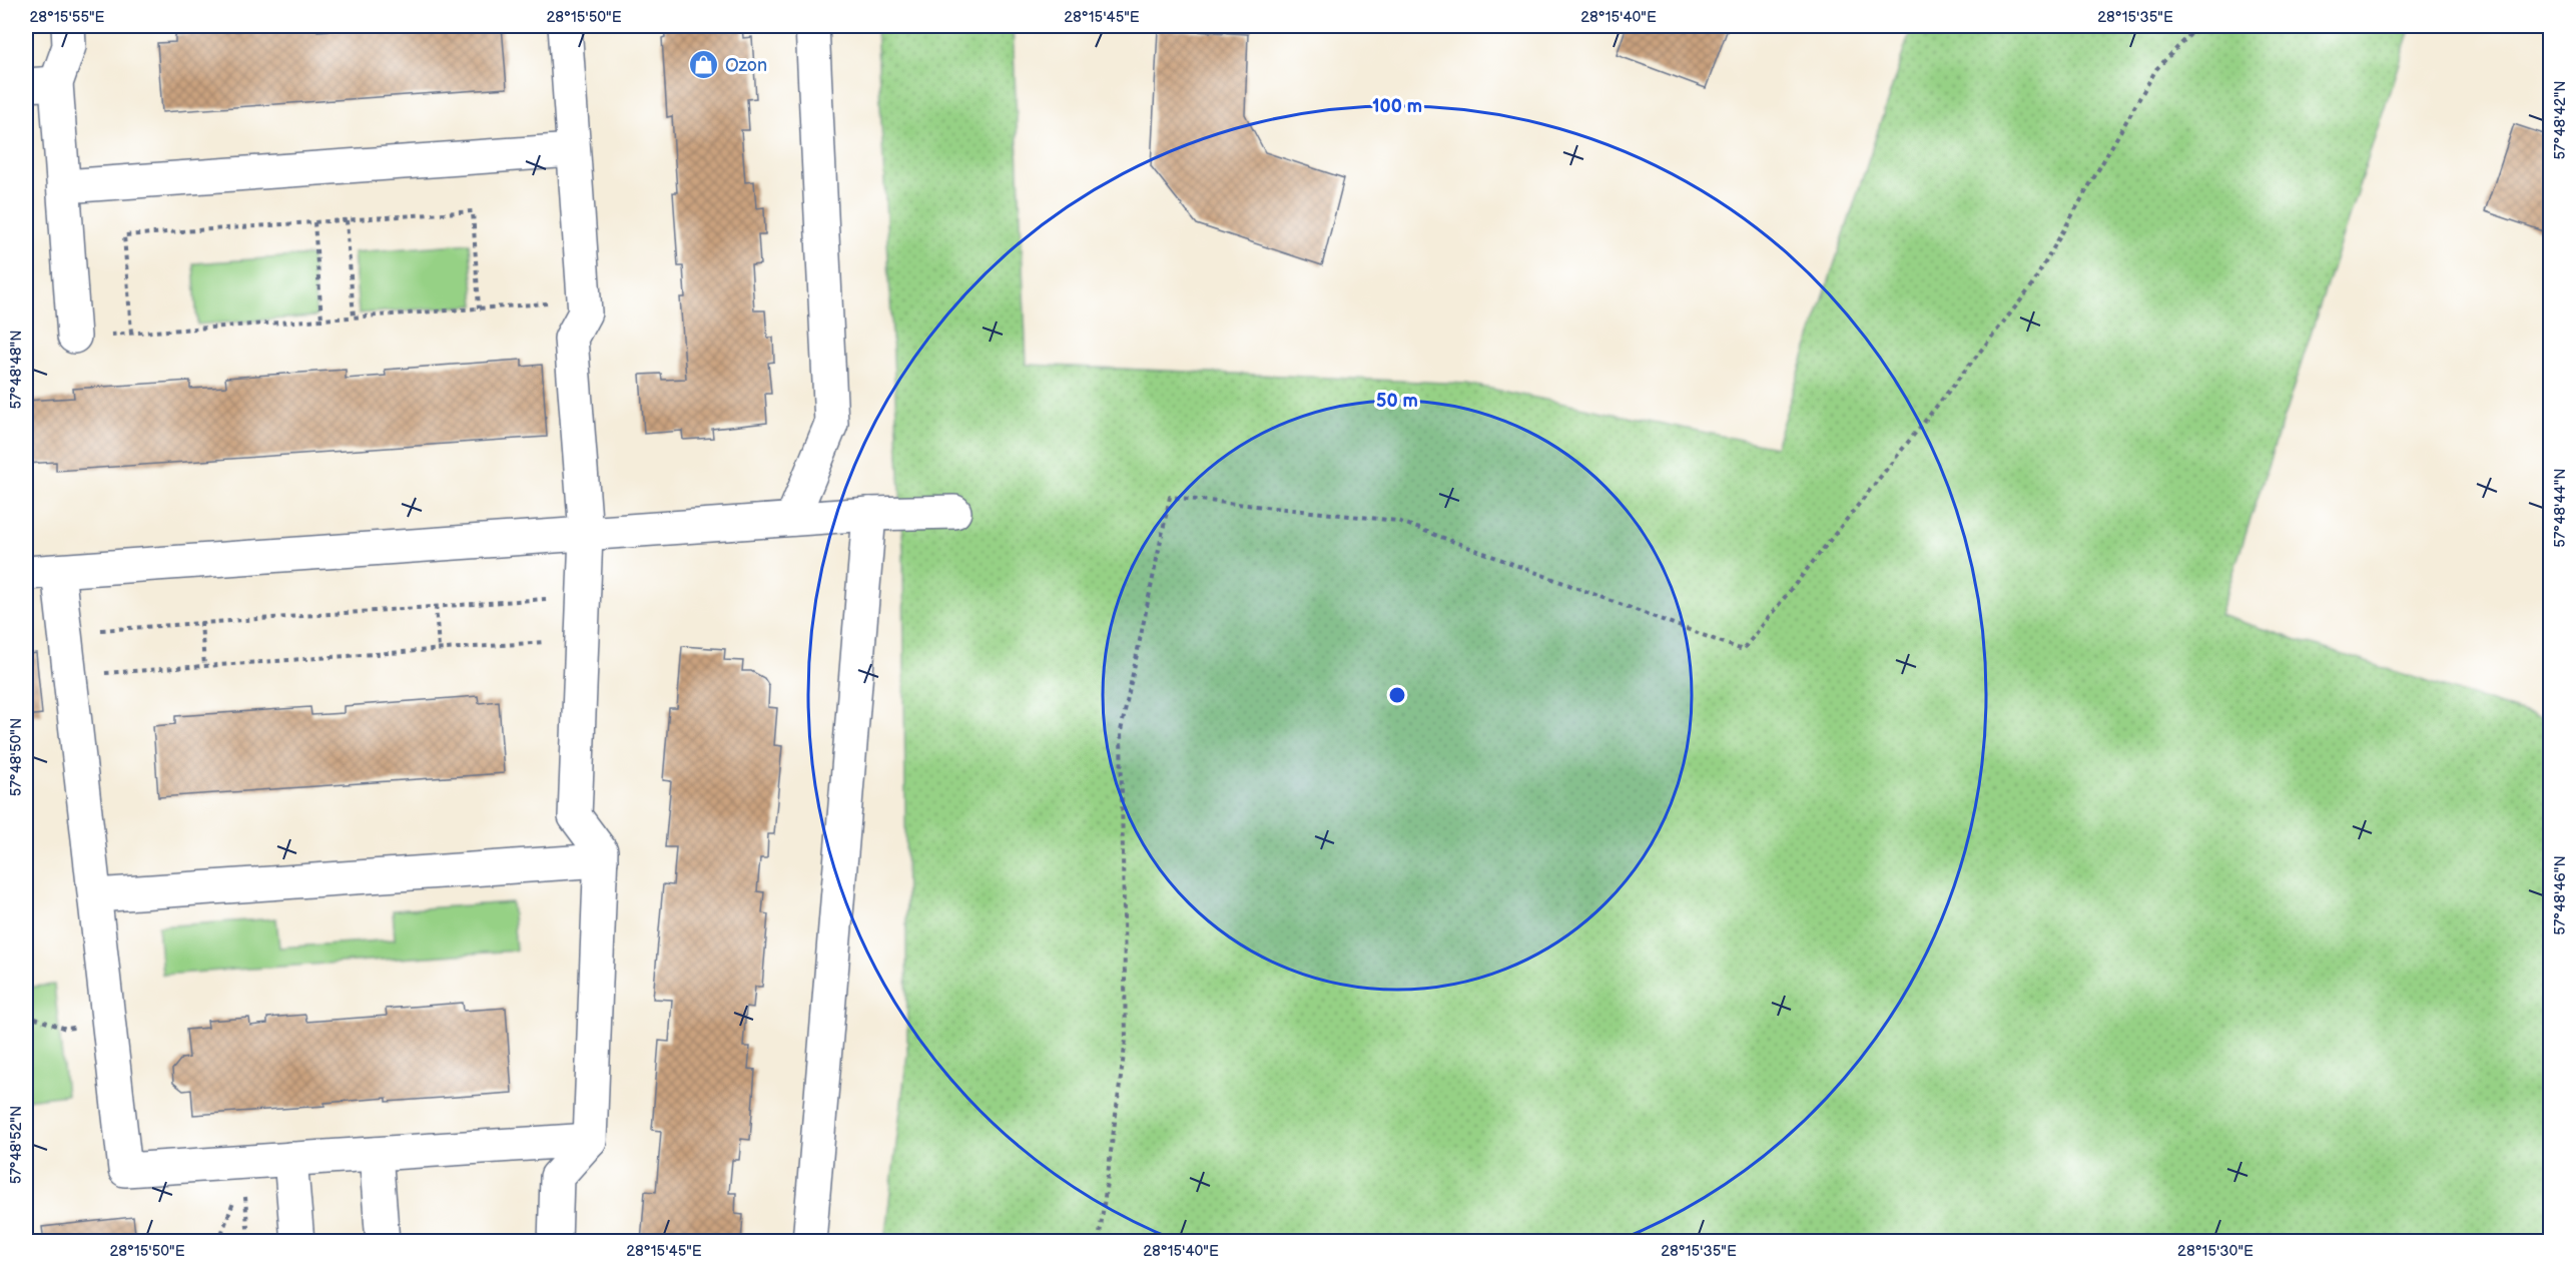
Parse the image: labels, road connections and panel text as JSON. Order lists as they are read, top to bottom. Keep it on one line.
{"places":{"shop":["Ozon"]},"coordinates":["28°15'55\"E","28°15'50\"E","28°15'45\"E","28°15'40\"E","28°15'35\"E","57°48'42\"N","57°48'48\"N","57°48'44\"N","57°48'50\"N","57°48'46\"N","57°48'52\"N","28°15'30\"E"],"rings":["100 m","50 m"]}
